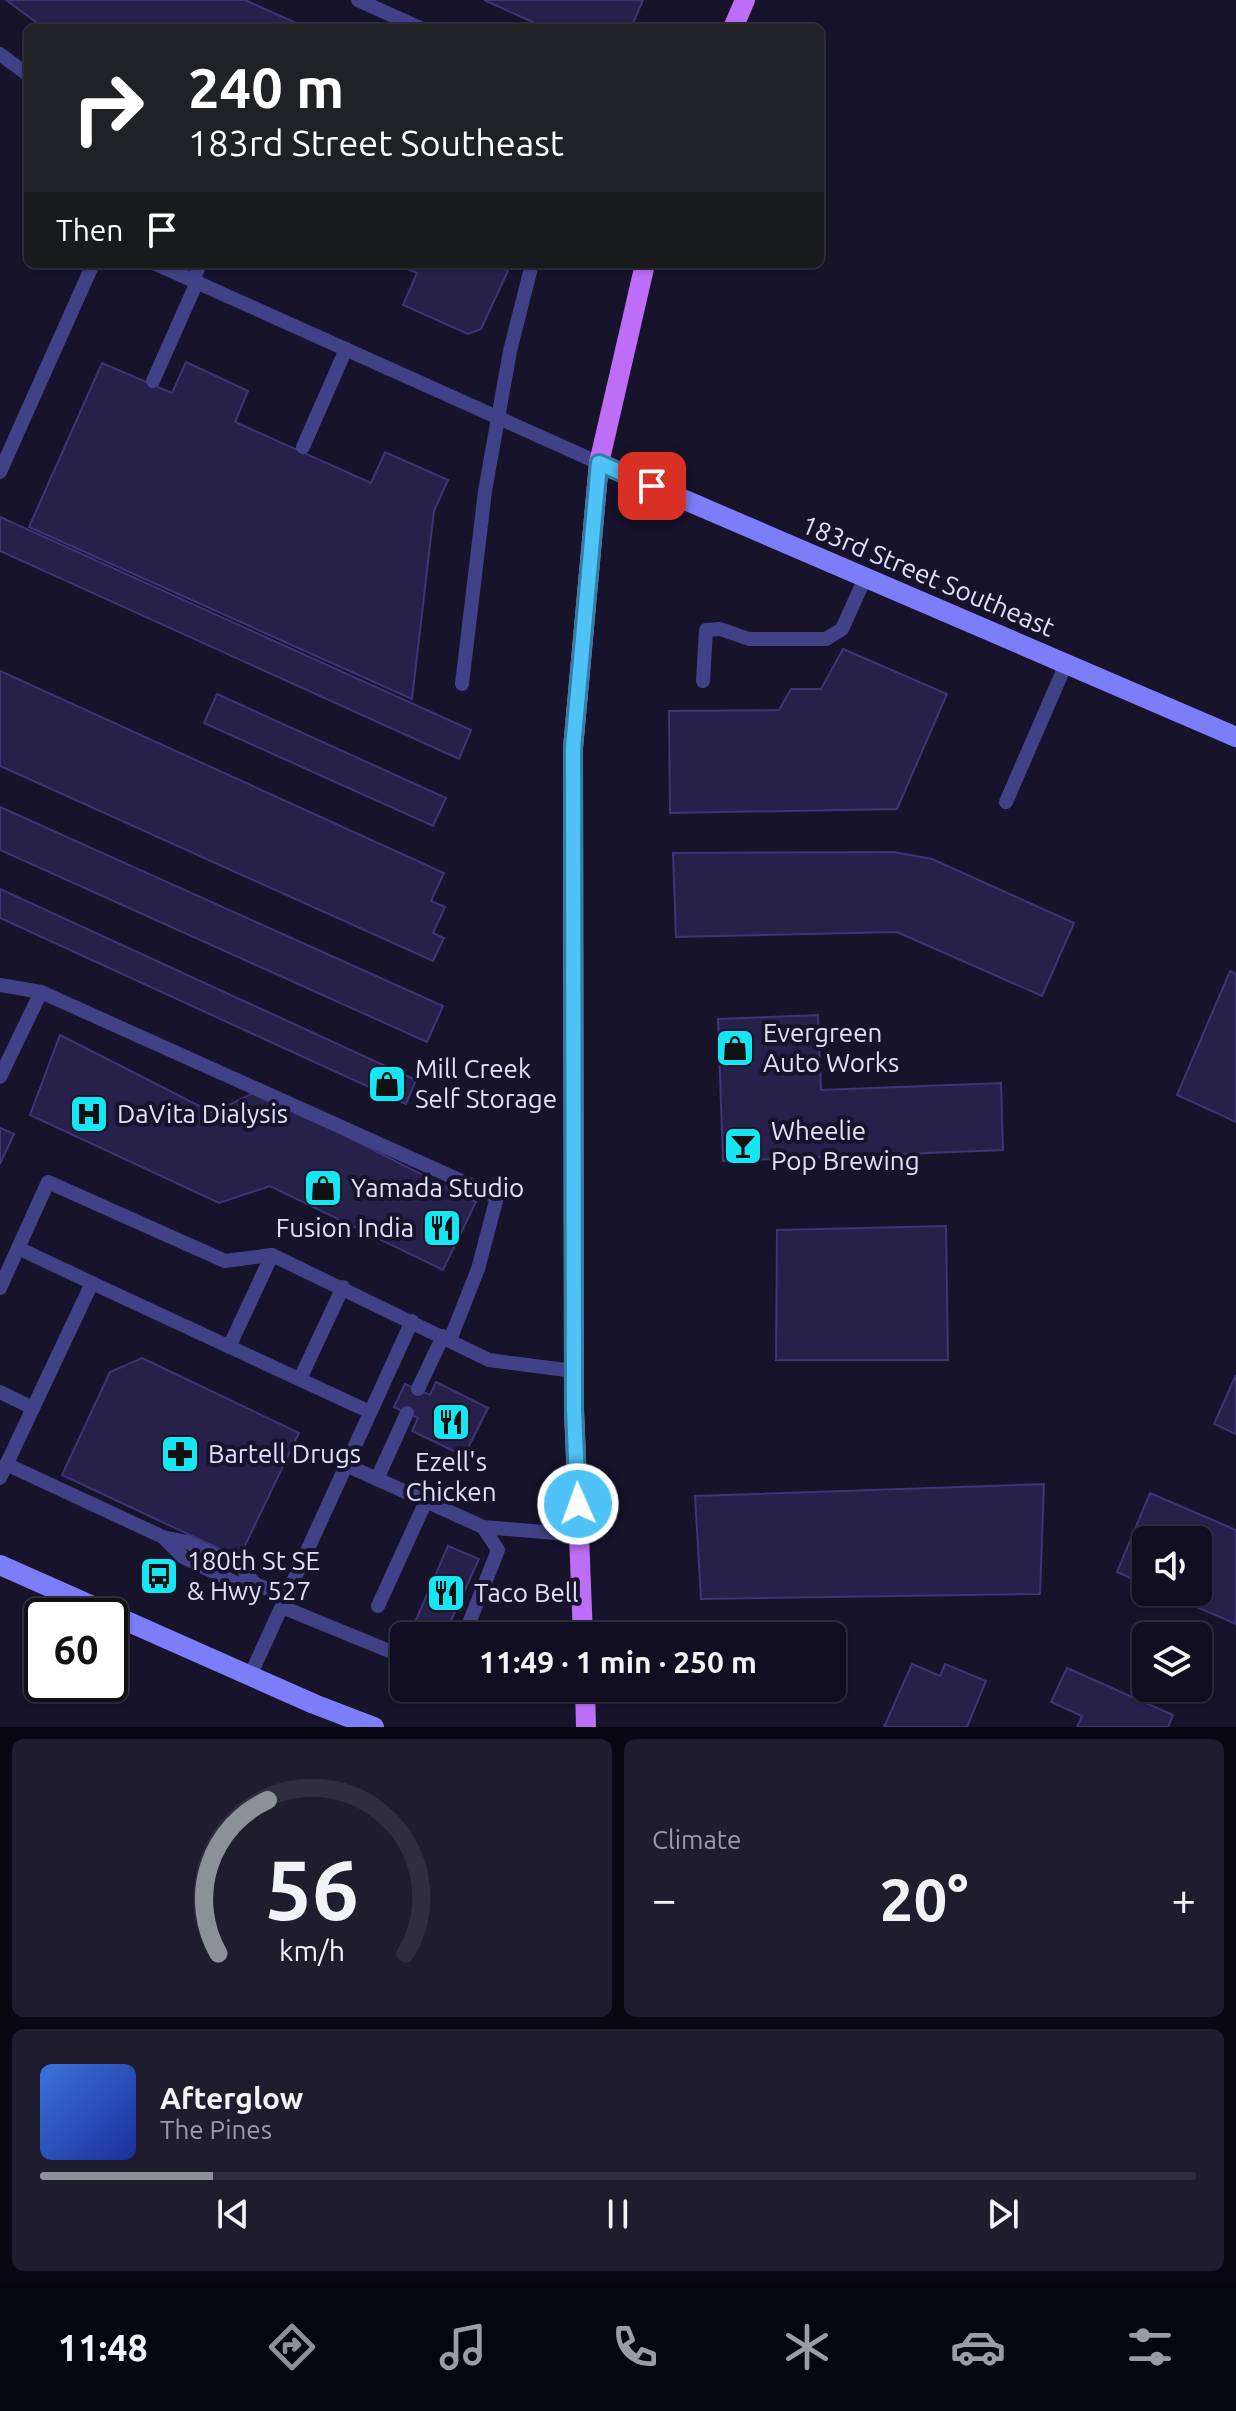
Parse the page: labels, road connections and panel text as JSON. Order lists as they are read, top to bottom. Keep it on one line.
{"streets":{"street":["183rd Street Southeast"]},"places":{"shop":["Evergreen Auto Works","Mill Creek Self Storage","Yamada Studio"],"hospital":["DaVita Dialysis"],"bar":["Wheelie Pop Brewing"],"restaurant":["Fusion India","Ezell's Chicken","Taco Bell"],"pharmacy":["Bartell Drugs"],"bus stop":["180th St SE & Hwy 527"]},"page":{"turn":["240 m","183rd Street Southeast"],"then":"Then","limit":"60","trip":"11:49 · 1 min · 250 m","tile":"Climate","heat":["−","20°","+"],"song":["Afterglow","The Pines"],"tabs":"11:48","gauge":["56","km/h"]}}
